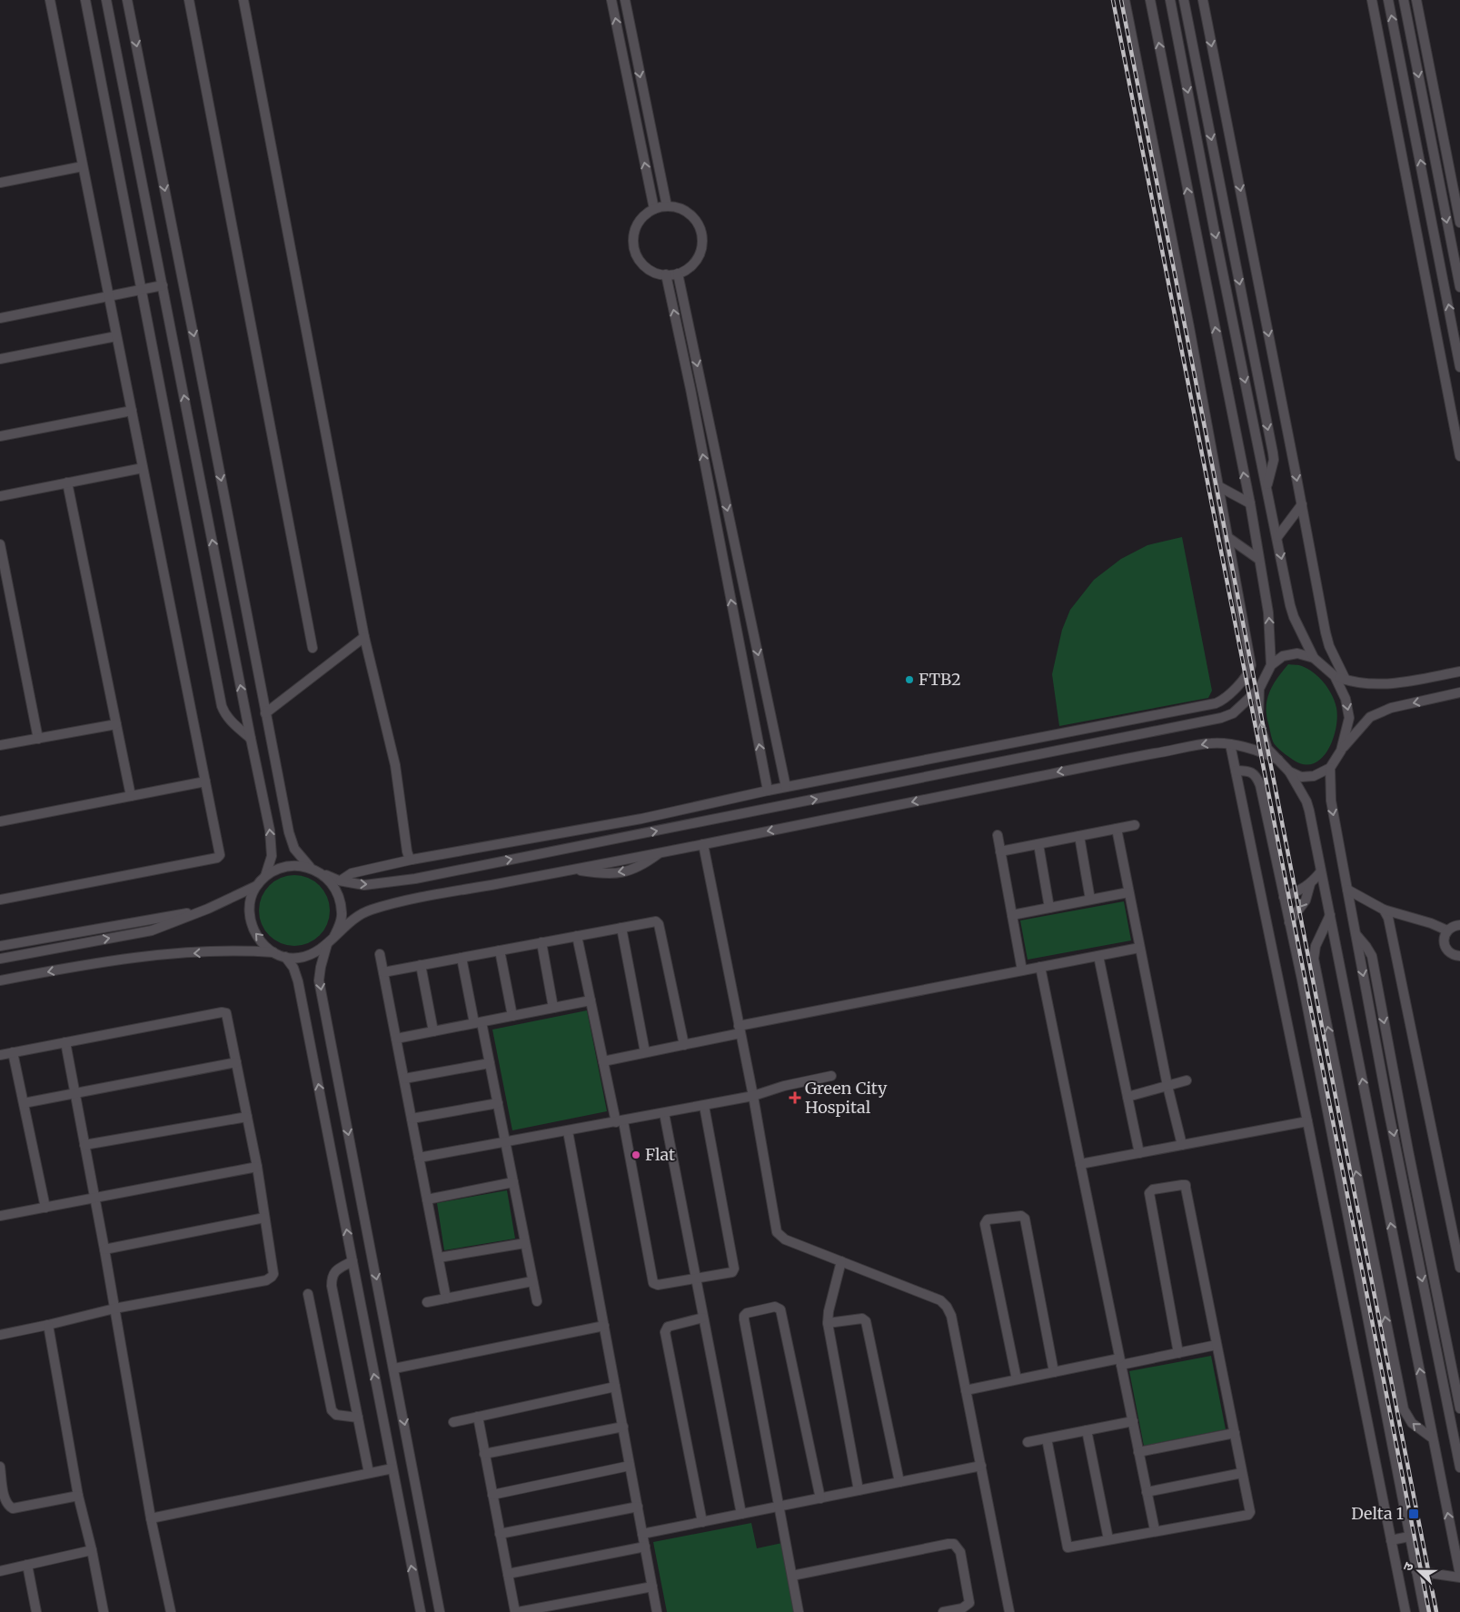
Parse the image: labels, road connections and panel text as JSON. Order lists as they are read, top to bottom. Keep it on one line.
{"places":{"other":["FTB2","Flat"],"health":["Green City Hospital"],"transit":["Delta 1"]},"north":"left"}
